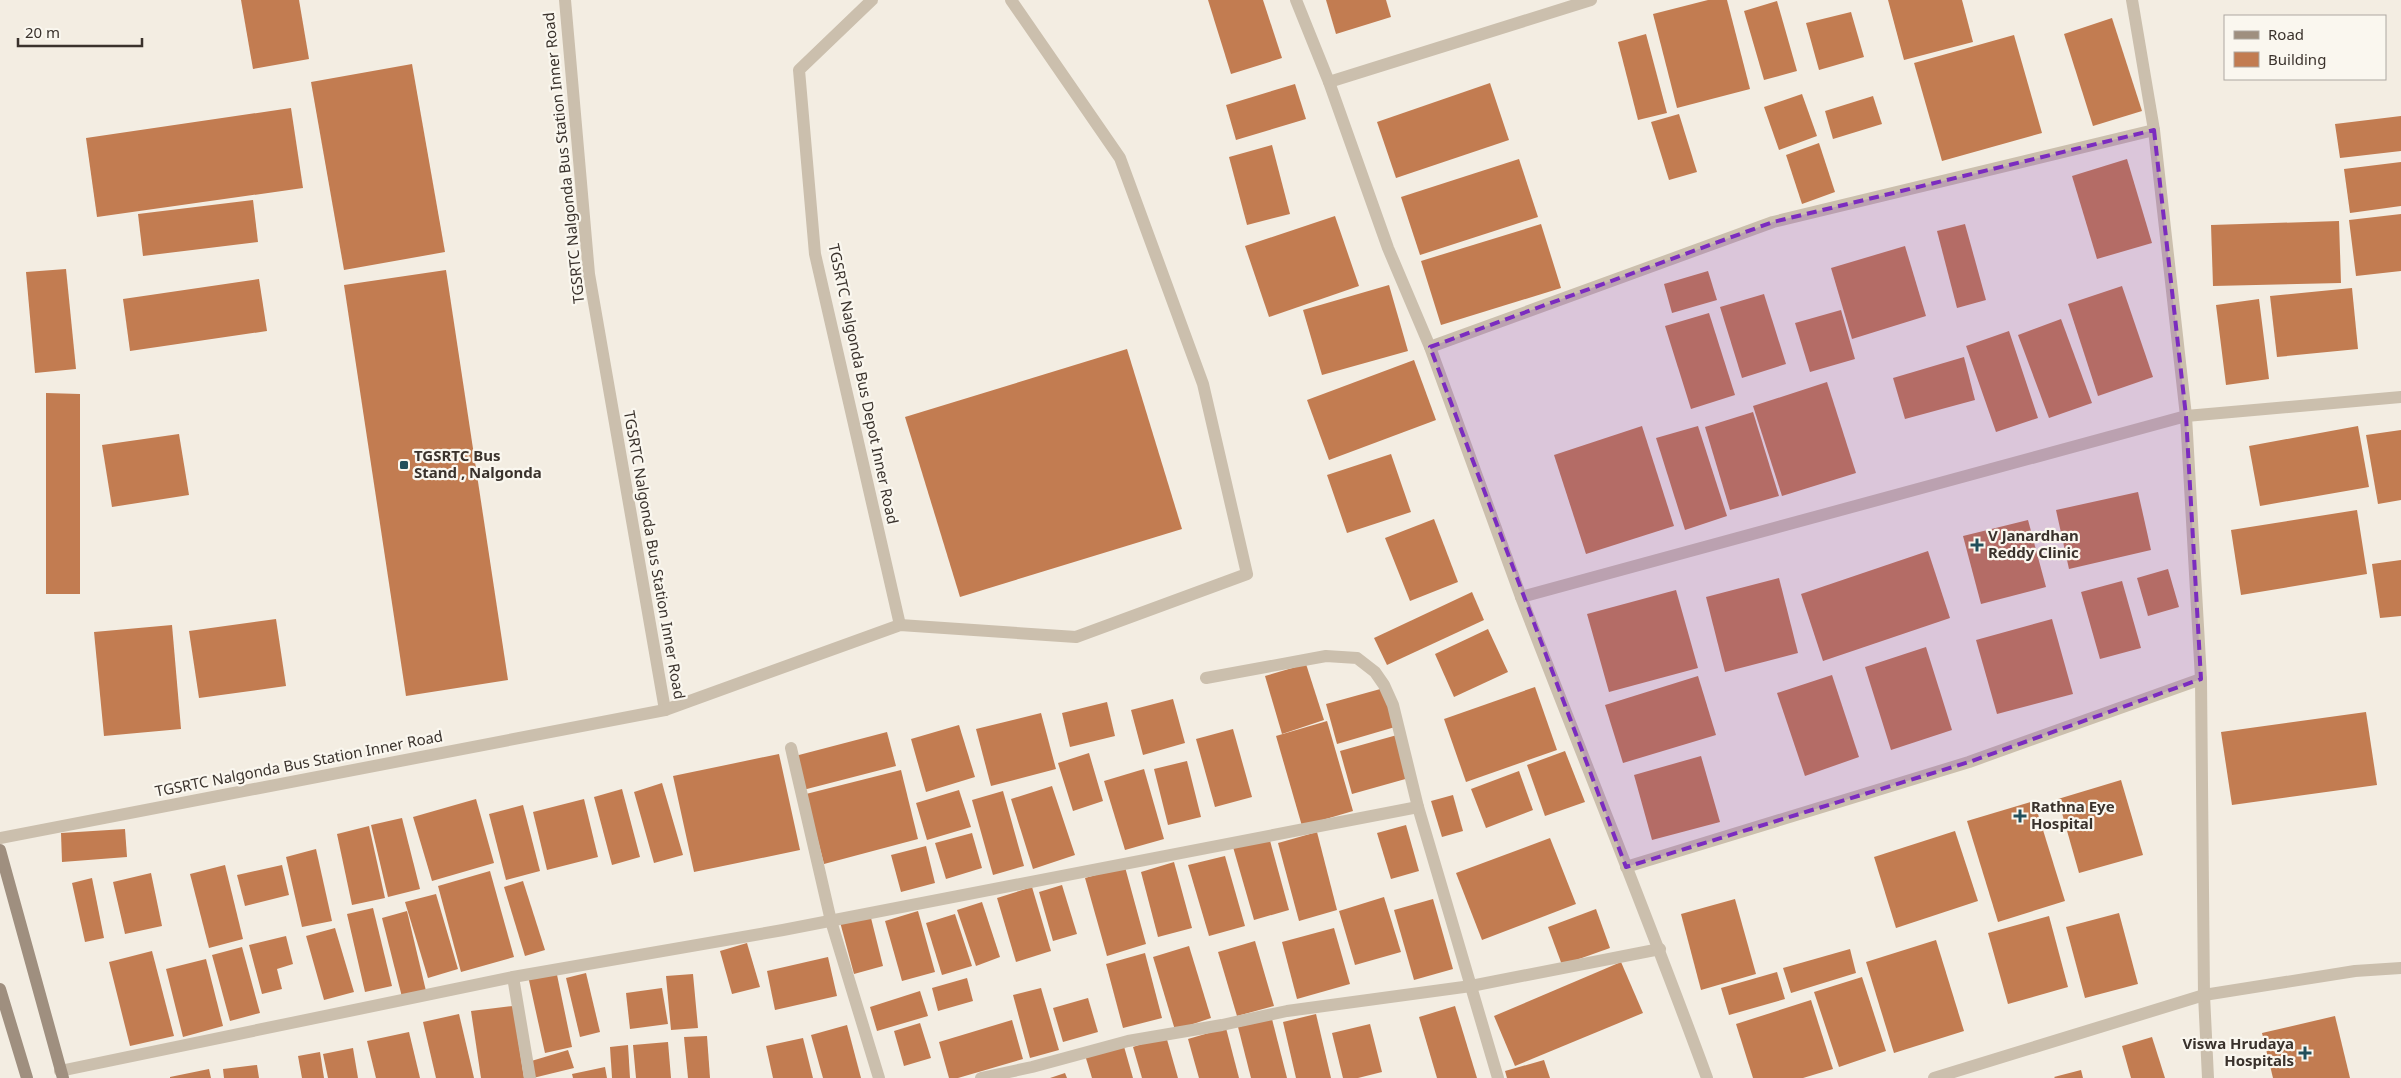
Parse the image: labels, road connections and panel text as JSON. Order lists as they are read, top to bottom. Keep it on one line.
{"streets":{"street":["TGSRTC Nalgonda Bus Station Inner Road","TGSRTC Nalgonda Bus Depot Inner Road"]},"places":{"transit":["TGSRTC Bus Stand , Nalgonda"],"health":["V Janardhan Reddy Clinic","Rathna Eye Hospital","Viswa Hrudaya Hospitals"]},"legend":["Road","Building"],"scale_bar":"20 m"}
